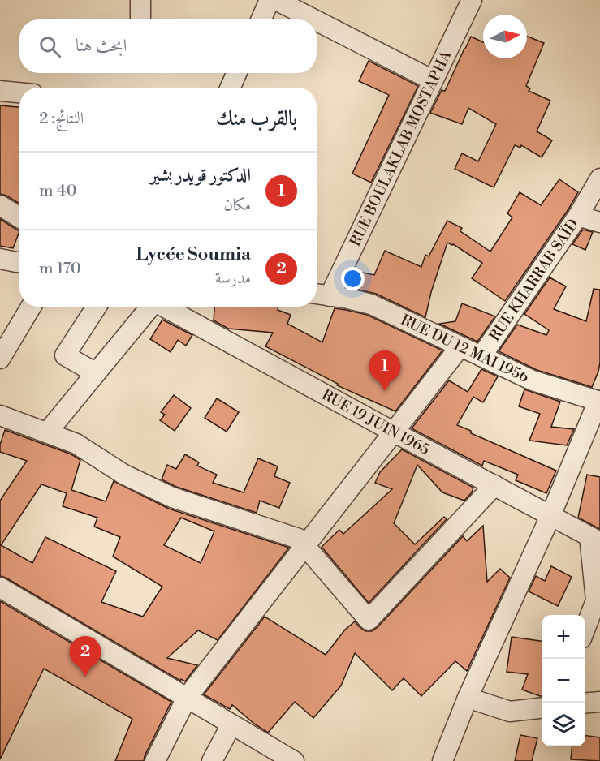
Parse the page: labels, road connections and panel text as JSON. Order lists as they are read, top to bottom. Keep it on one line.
{"streets":{"street":["RUE BOULAKLAB MOSTAPHA","RUE KHARRAB SAÏD","RUE DU 12 MAI 1956","RUE 19 JUIN 1965"]},"crossings":[["RUE BOULAKLAB MOSTAPHA","RUE DU 12 MAI 1956"],["RUE KHARRAB SAÏD","RUE DU 12 MAI 1956"]],"north":"right","page":{"search":"ابحث هنا","heading":["بالقرب منك","النتائج: 2"],"list":[{"mark":"1","name":"الدكتور قويدر بشير","note":"مكان","value":"40 m"},{"mark":"2","name":"Lycée Soumia","note":"مدرسة","value":"170 m"}],"pins":["1","2"],"map_buttons":["+","−"]}}
